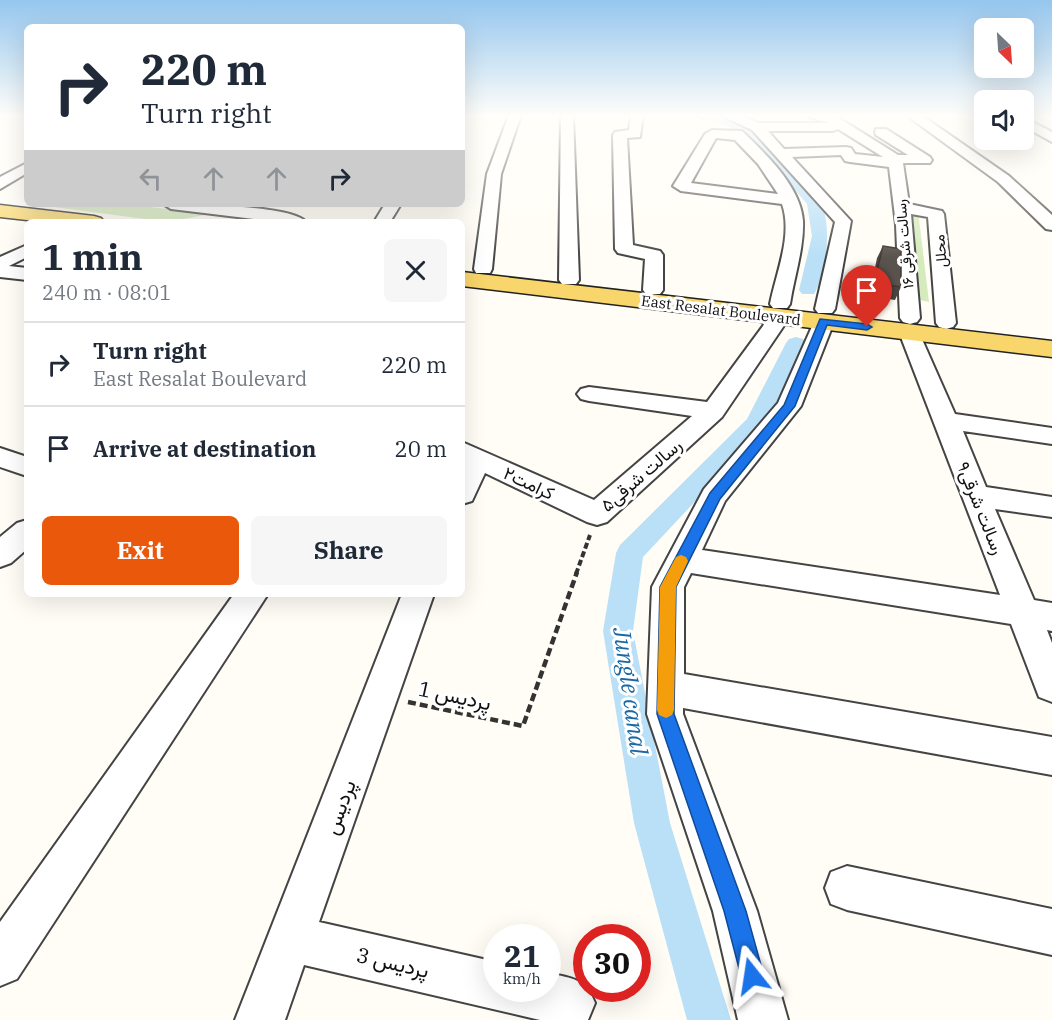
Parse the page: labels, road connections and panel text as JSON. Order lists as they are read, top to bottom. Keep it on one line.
{"streets":{"main road":["East Resalat Boulevard"],"street":["رسالت شرقی ۱۶","محلل","رسالت شرقی۵","کرامت۲","رسالت شرقی۹","پردیس","پردیس 3"],"path":["پردیس 1"]},"crossings":[["رسالت شرقی ۱۶","محلل"],["رسالت شرقی ۱۶","East Resalat Boulevard"],["رسالت شرقی ۱۶","رسالت شرقی۹"],["محلل","East Resalat Boulevard"],["East Resalat Boulevard","رسالت شرقی۵"],["East Resalat Boulevard","رسالت شرقی۹"],["رسالت شرقی۵","کرامت۲"],["رسالت شرقی۵","پردیس 1"],["پردیس 1","پردیس"],["پردیس","پردیس 3"]],"water":["Jungle canal"],"north":"bottom right","page":{"turn":["220 m","Turn right"],"heading":["1 min","240 m · 08:01"],"list":[{"name":"Turn right","note":"East Resalat Boulevard","value":"220 m"},{"name":"Arrive at destination","value":"20 m"}],"buttons":["Exit","Share"],"speed":"21 km/h","limit":"30"}}
